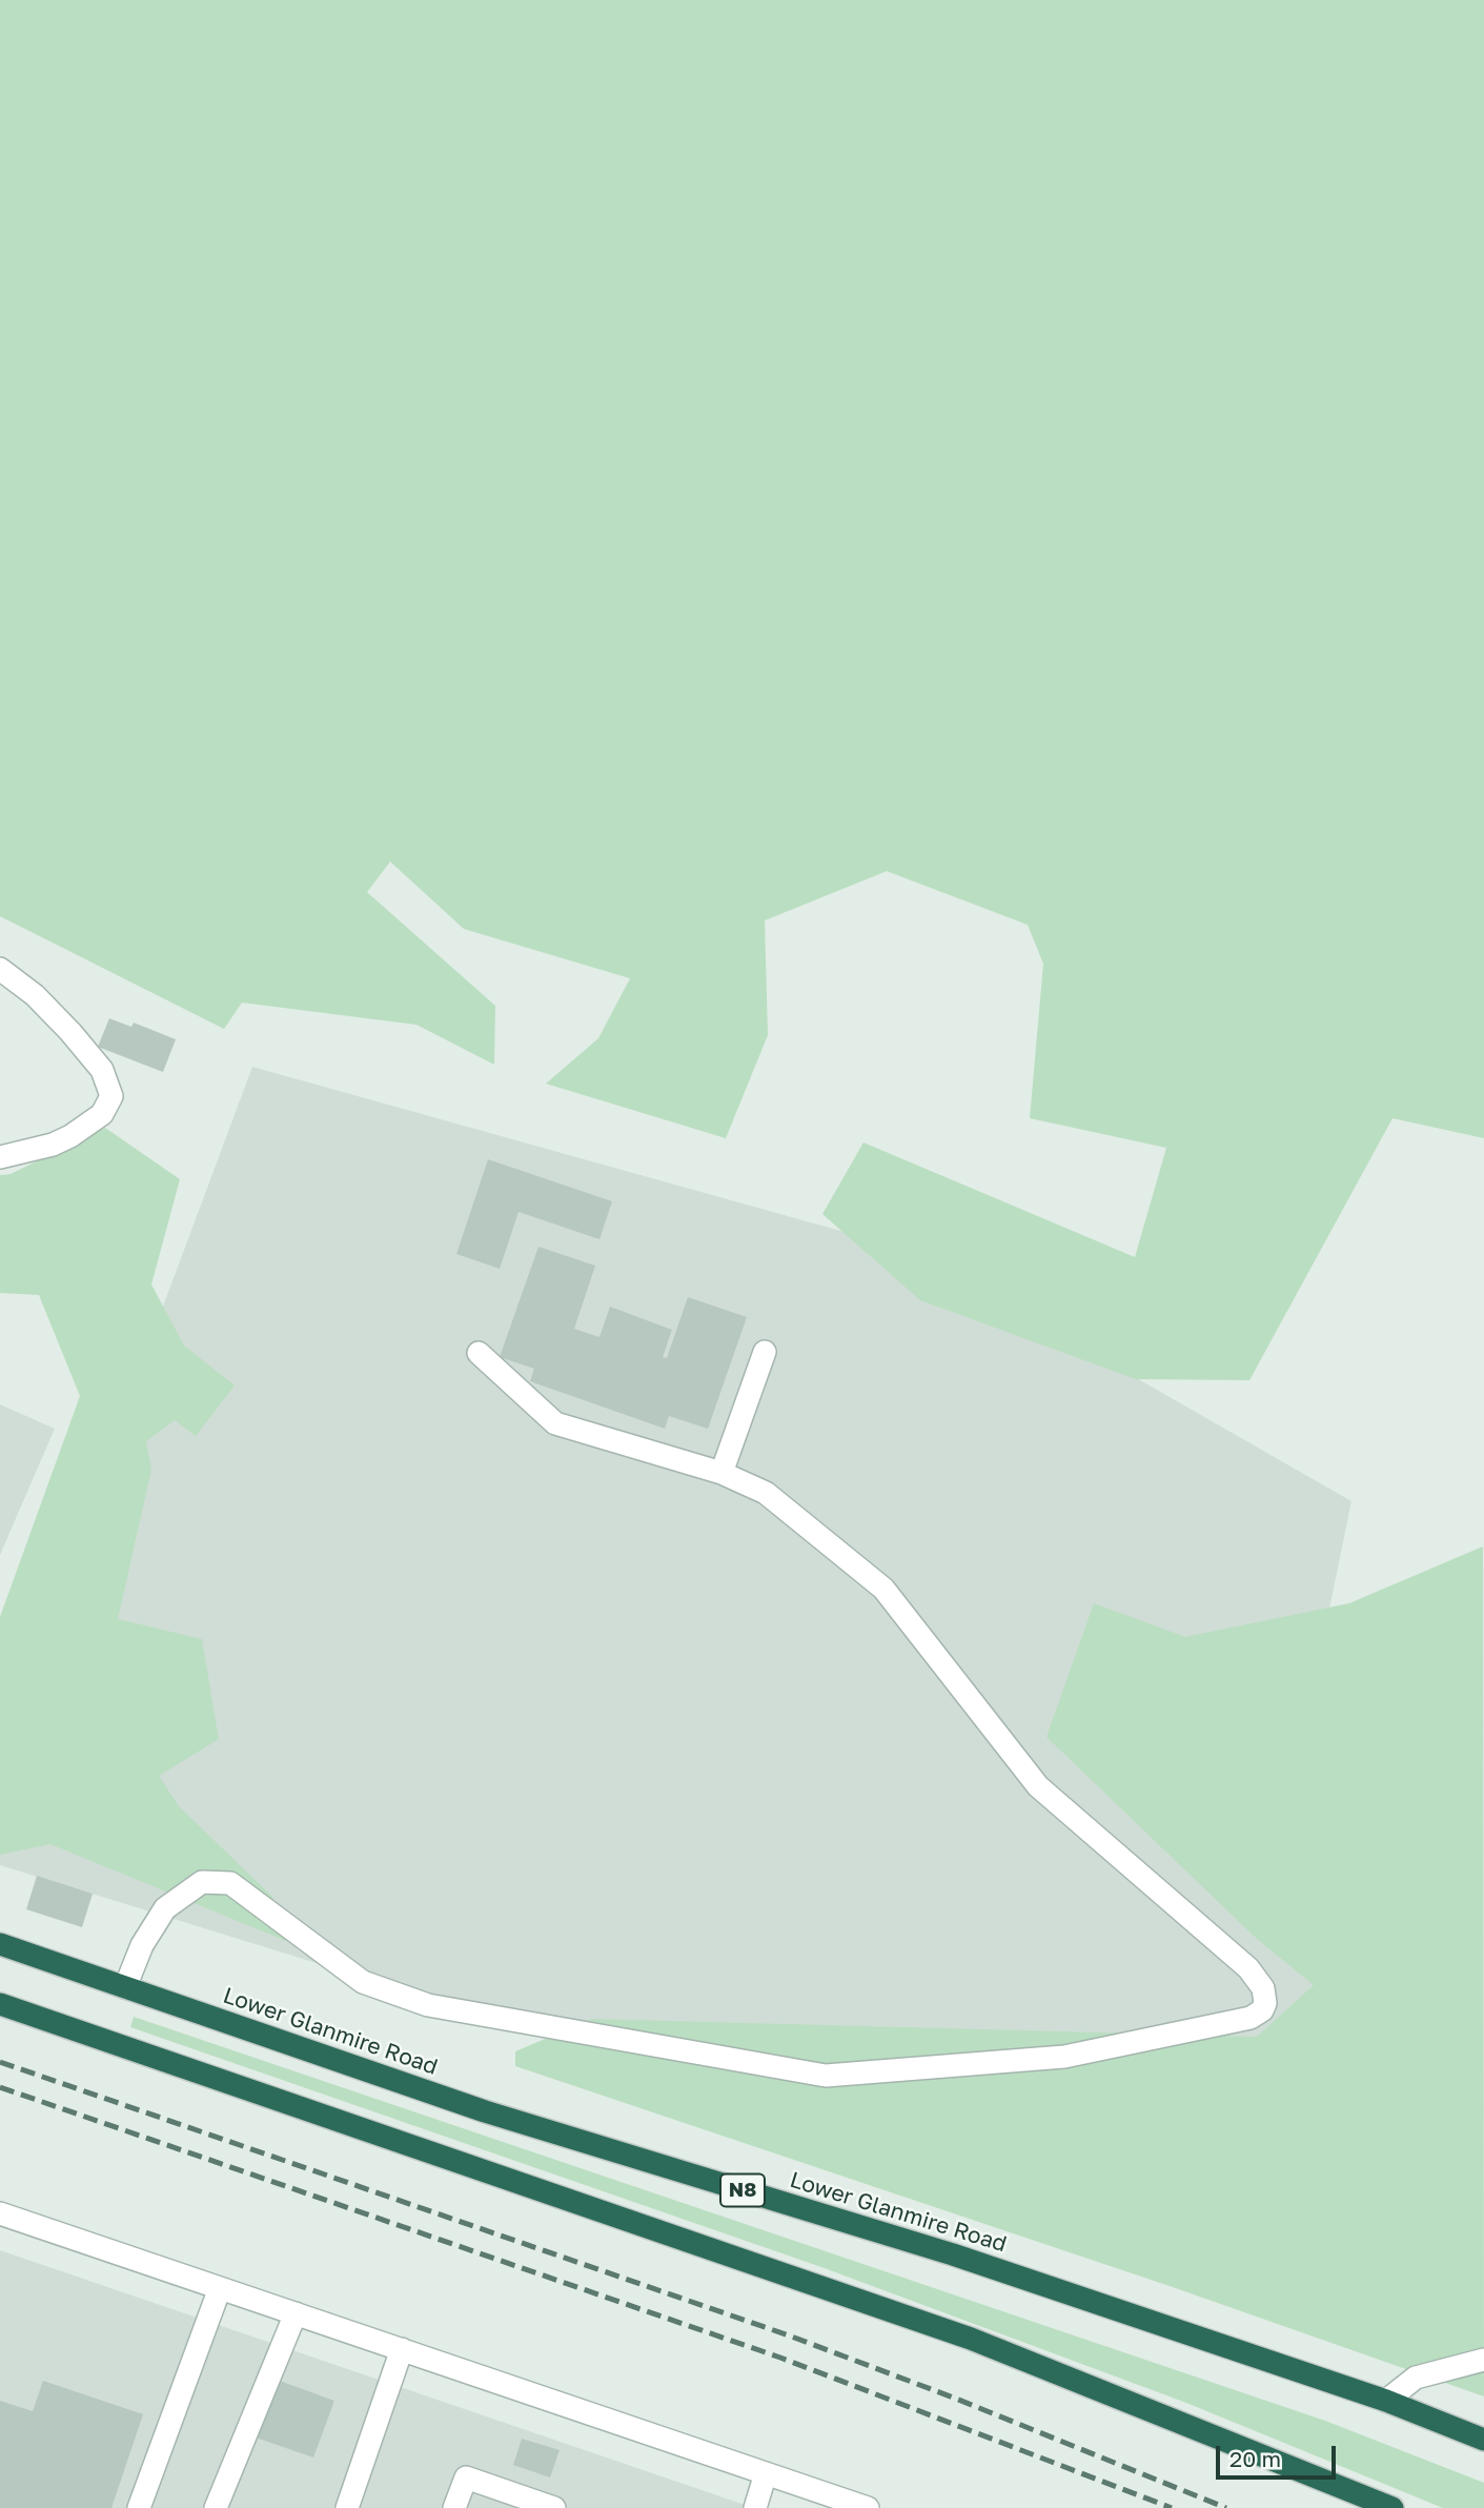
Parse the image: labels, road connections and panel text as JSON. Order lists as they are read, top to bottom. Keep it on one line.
{"streets":{"highway":["Lower Glanmire Road","N8"]},"scale_bar":"20 m"}
